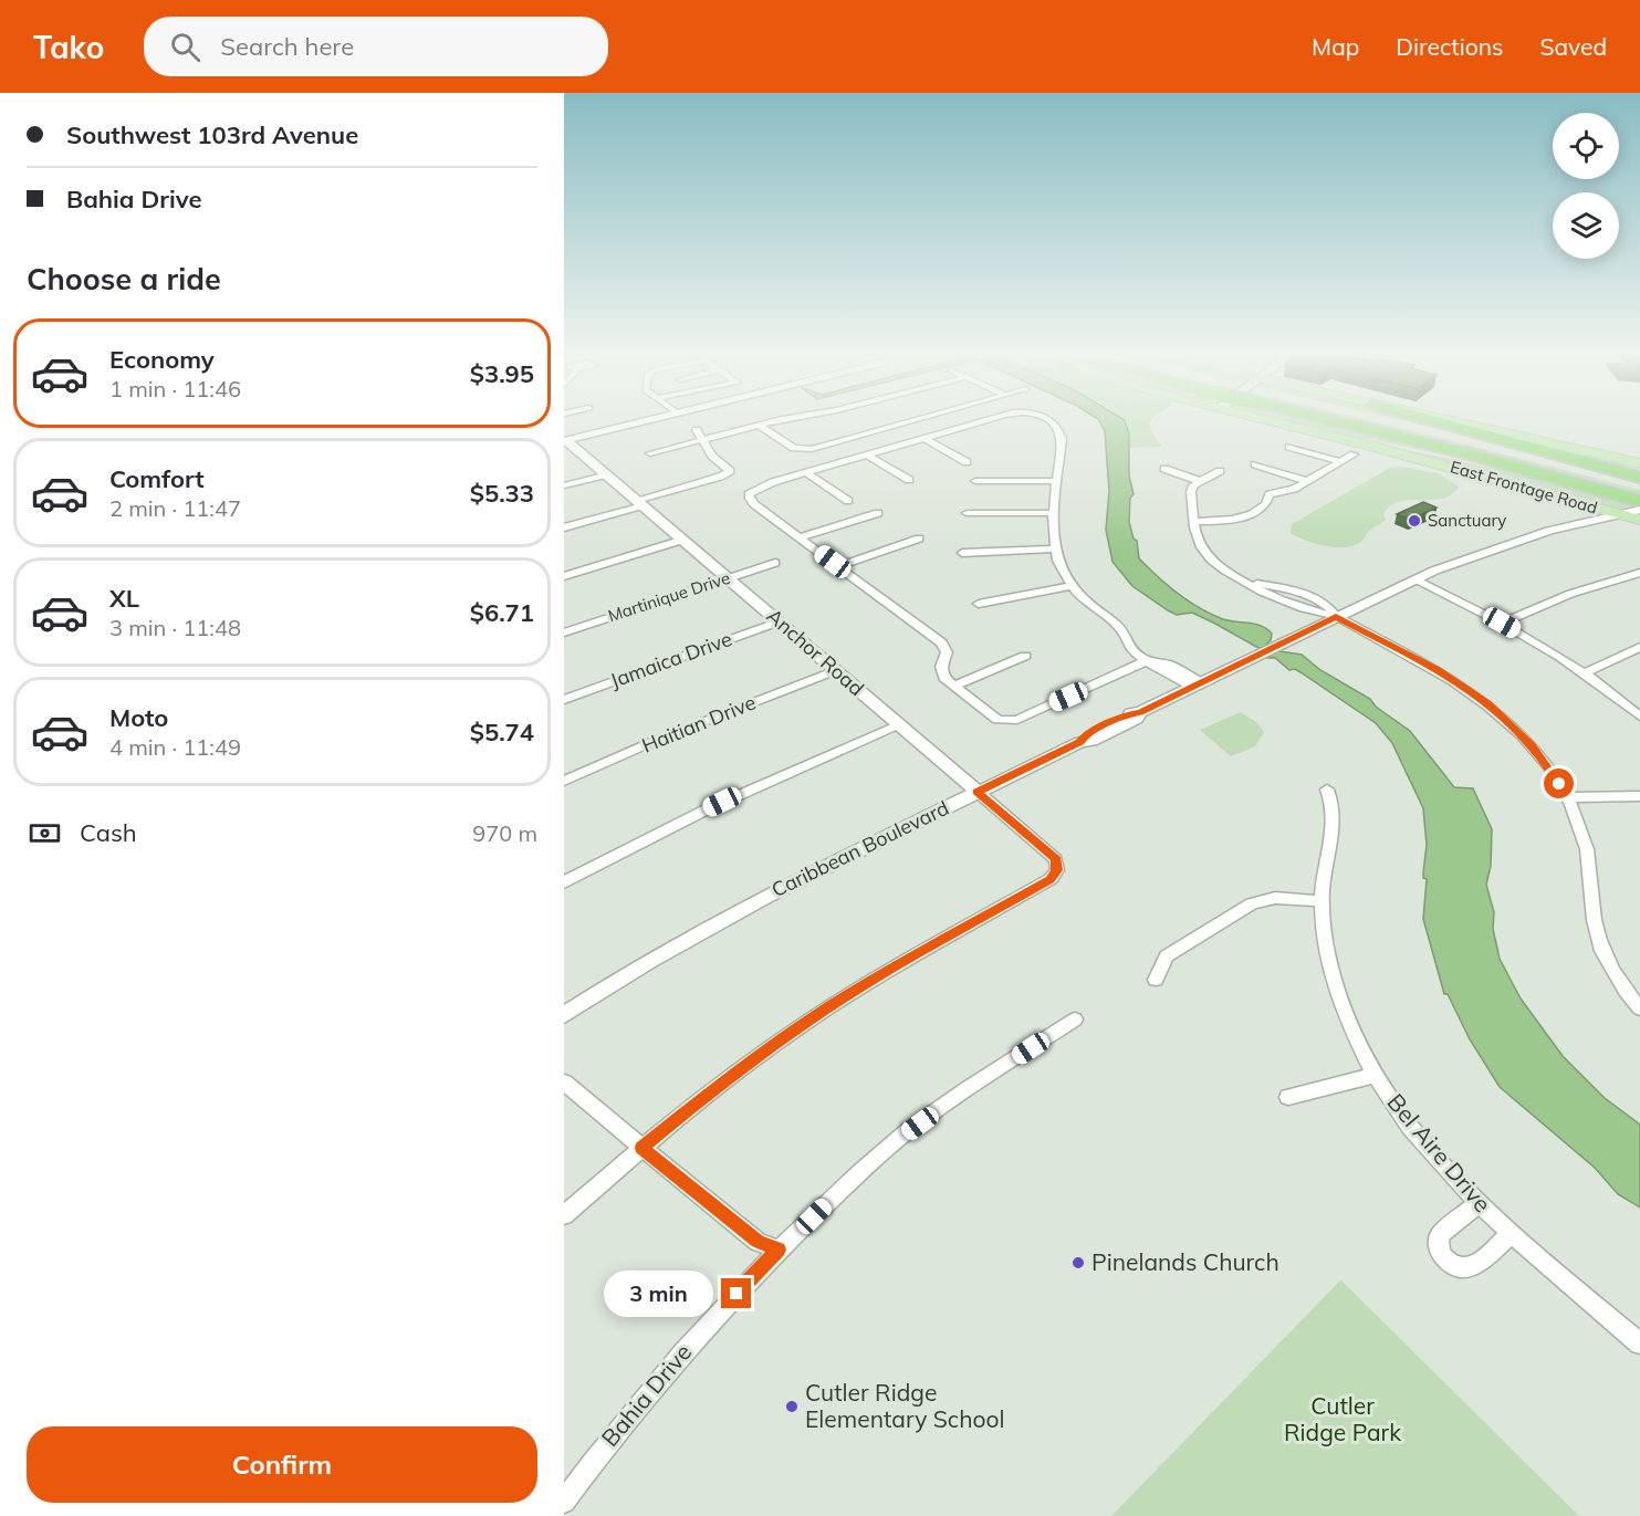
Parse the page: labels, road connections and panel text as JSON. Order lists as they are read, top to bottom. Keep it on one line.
{"streets":{"main road":["East Frontage Road"],"street":["Martinique Drive","Anchor Road","Jamaica Drive","Haitian Drive","Caribbean Boulevard","Bel Aire Drive","Bahia Drive"]},"crossings":[["East Frontage Road","Caribbean Boulevard"],["Martinique Drive","Anchor Road"],["Anchor Road","Jamaica Drive"],["Anchor Road","Haitian Drive"],["Anchor Road","Caribbean Boulevard"]],"parks":["Cutler Ridge Park"],"places":["Sanctuary","Pinelands Church","Cutler Ridge Elementary School"],"page":{"header":"Tako","search":"Search here","nav":["Map","Directions","Saved"],"banner":["Southwest 103rd Avenue","Bahia Drive"],"heading":"Choose a ride","list":[{"name":"Economy","note":"1 min · 11:46","value":"$3.95"},{"name":"Comfort","note":"2 min · 11:47","value":"$5.33"},{"name":"XL","note":"3 min · 11:48","value":"$6.71"},{"name":"Moto","note":"4 min · 11:49","value":"$5.74"}],"pay":["Cash","970 m"],"bubble":"3 min","buttons":"Confirm"}}
